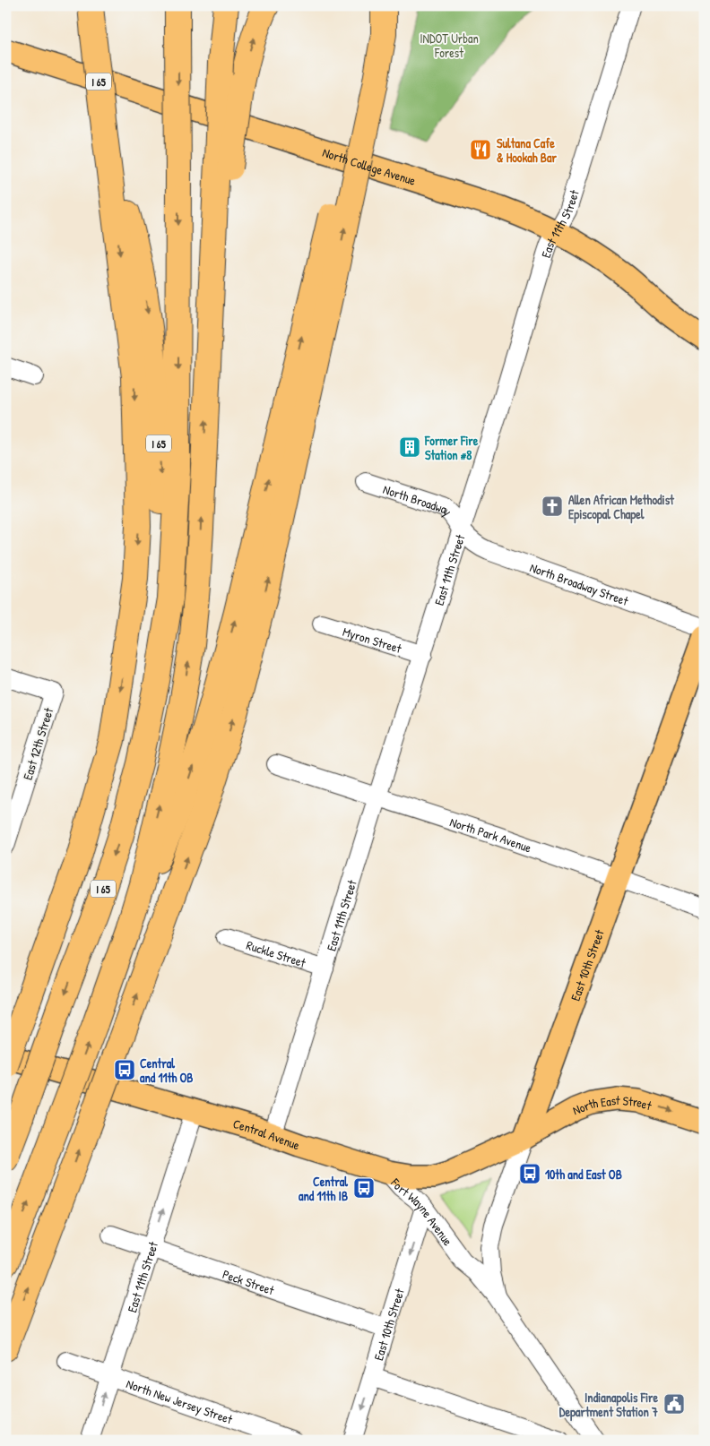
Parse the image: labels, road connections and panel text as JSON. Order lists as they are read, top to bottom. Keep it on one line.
{"streets":{"highway":["I 65"],"main road":["North College Avenue","East 10th Street","North East Street","Central Avenue"],"street":["East 11th Street","North Broadway","North Broadway Street","Myron Street","East 12th Street","North Park Avenue","Ruckle Street","Fort Wayne Avenue","Peck Street","North New Jersey Street"]},"crossings":[["North College Avenue","East 11th Street"],["East 11th Street","North Broadway"],["East 11th Street","North Broadway Street"],["East 11th Street","Myron Street"],["East 11th Street","North Park Avenue"],["East 11th Street","Ruckle Street"],["East 11th Street","Central Avenue"],["East 11th Street","Peck Street"],["East 11th Street","North New Jersey Street"],["North Broadway","North Broadway Street"],["North Park Avenue","East 10th Street"],["East 10th Street","North East Street"],["East 10th Street","Central Avenue"],["East 10th Street","Fort Wayne Avenue"],["East 10th Street","Peck Street"],["North East Street","Central Avenue"],["Central Avenue","Fort Wayne Avenue"]],"one_way":["North East Street"],"parks":["INDOT Urban Forest"],"places":{"restaurant":["Sultana Cafe & Hookah Bar"],"building":["Former Fire Station #8"],"church":["Allen African Methodist Episcopal Chapel"],"bus stop":["Central and 11th OB","10th and East OB","Central and 11th IB"],"public building":["Indianapolis Fire Department Station 7"]}}
